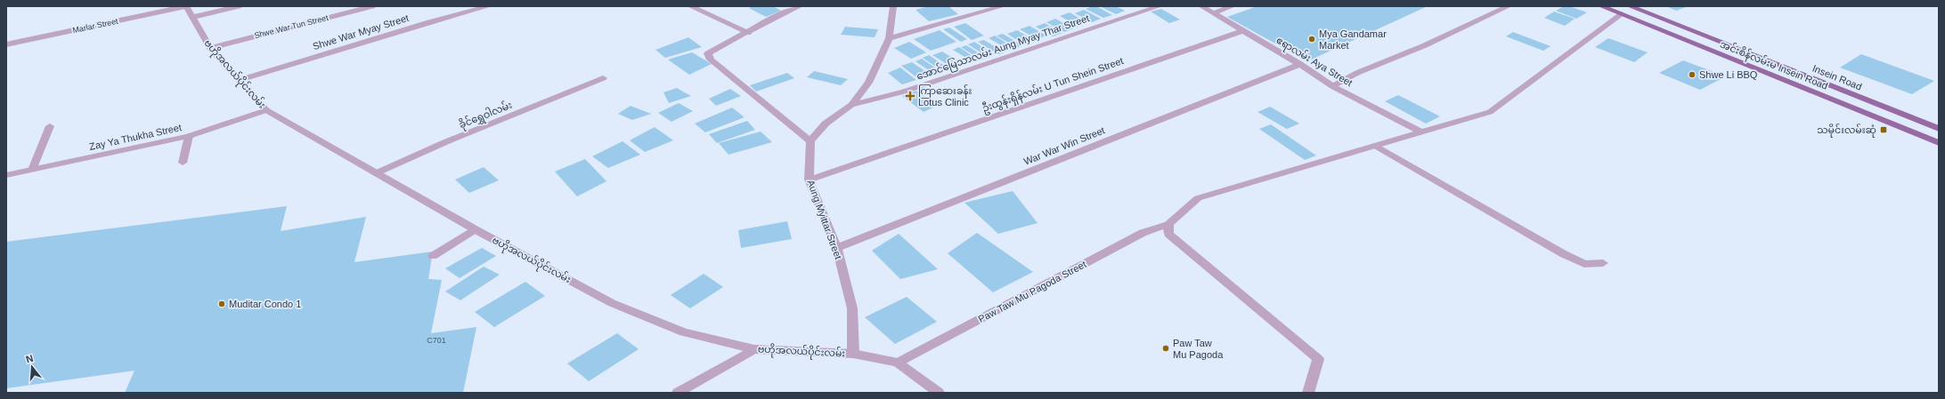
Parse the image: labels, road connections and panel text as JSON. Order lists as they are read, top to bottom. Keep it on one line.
{"streets":{"main road":["အင်းစိန်လမ်းမ Insein Road","Insein Road"],"street":["Marlar Street","Shwe War Tun Street","Shwe War Myay Street","အောင်မြေသာလမ်း Aung Myay Thar Street","ဧရာလမ်း Aya Street","ဗဟိုအလယ်ပိုင်းလမ်း","ဦးထွန်းရှိန်လမ်း U Tun Shein Street","ခိုင်ရွှေဝါလမ်း","Zay Ya Thukha Street","War War Win Street","Aung Myittar Street","Paw Taw Mu Pagoda Street"]},"crossings":[["Marlar Street","ဗဟိုအလယ်ပိုင်းလမ်း"],["Shwe War Tun Street","ဗဟိုအလယ်ပိုင်းလမ်း"],["Shwe War Myay Street","ဗဟိုအလယ်ပိုင်းလမ်း"],["ဧရာလမ်း Aya Street","ဦးထွန်းရှိန်လမ်း U Tun Shein Street"],["ဧရာလမ်း Aya Street","War War Win Street"],["ဗဟိုအလယ်ပိုင်းလမ်း","ခိုင်ရွှေဝါလမ်း"],["ဗဟိုအလယ်ပိုင်းလမ်း","Zay Ya Thukha Street"],["ဗဟိုအလယ်ပိုင်းလမ်း","Aung Myittar Street"],["ဗဟိုအလယ်ပိုင်းလမ်း","Paw Taw Mu Pagoda Street"],["ဦးထွန်းရှိန်လမ်း U Tun Shein Street","Aung Myittar Street"],["War War Win Street","Aung Myittar Street"]],"places":{"other":["Mya Gandamar Market","Shwe Li BBQ","Muditar Condo 1","Paw Taw Mu Pagoda"],"health":["ကြာဆေးခန်း Lotus Clinic"],"transit":["သမိုင်းလမ်းဆုံ"]},"house_numbers":["C701"],"north":"top"}
